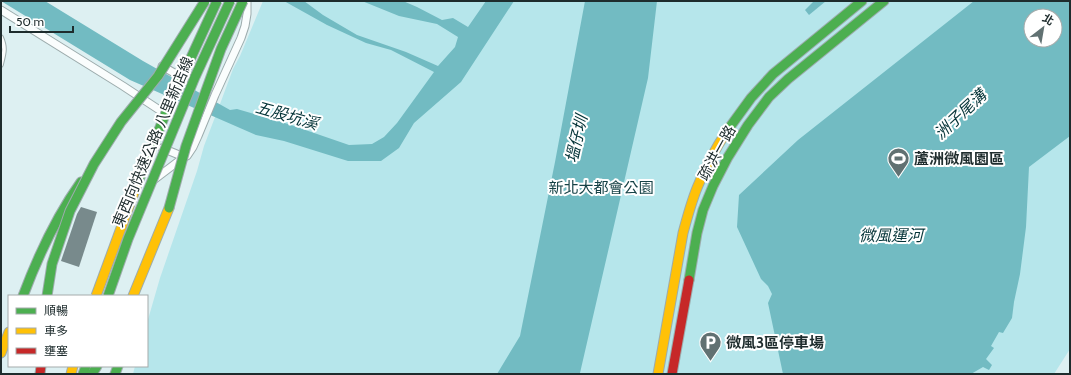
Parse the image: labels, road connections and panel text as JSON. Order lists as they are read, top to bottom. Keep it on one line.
{"streets":{"main road":["東西向快速公路 八里新店線","疏洪一路"]},"water":["洲子尾溝","五股坑溪","塭仔圳","微風運河"],"parks":["新北大都會公園"],"places":{"sports":["蘆洲微風園區"],"parking":["微風3區停車場"]},"legend":["順暢","車多","壅塞"],"scale_bar":"50 m","north":"top right"}
